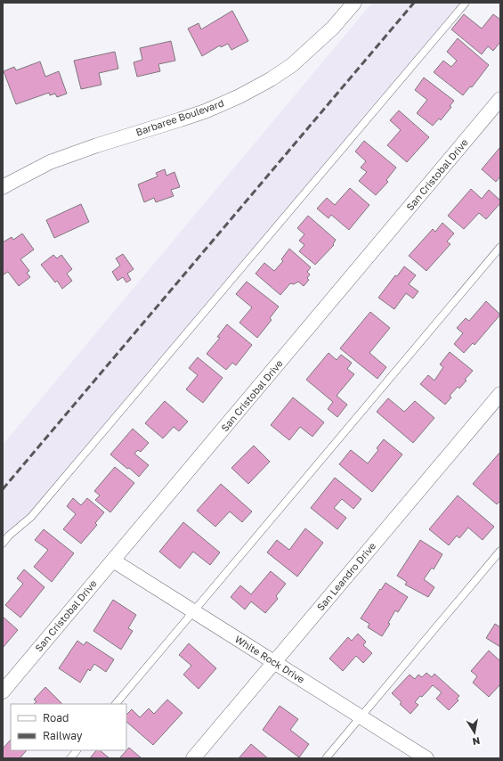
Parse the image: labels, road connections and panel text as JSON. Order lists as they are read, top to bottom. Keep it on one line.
{"streets":{"street":["Barbaree Boulevard","San Cristobal Drive","San Leandro Drive","White Rock Drive"]},"crossings":[["San Cristobal Drive","White Rock Drive"],["San Leandro Drive","White Rock Drive"]],"legend":["Road","Railway"],"north":"bottom"}
